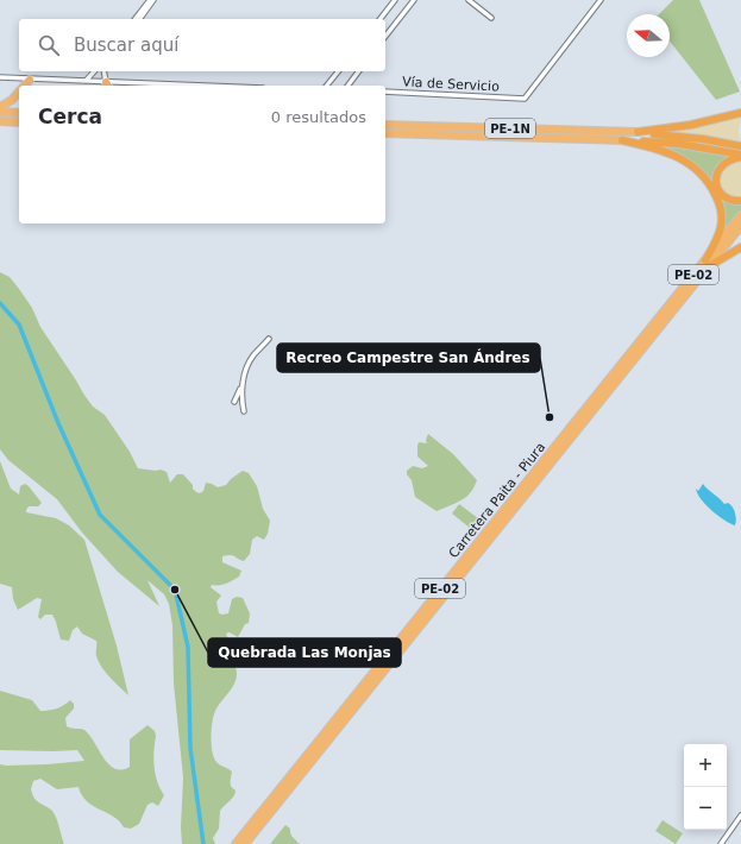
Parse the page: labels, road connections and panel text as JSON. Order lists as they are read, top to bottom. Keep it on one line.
{"streets":{"highway":["PE-1N","PE-02","Carretera Paita - Piura"],"street":["Vía de Servicio"]},"places":["Recreo Campestre San Ándres","Quebrada Las Monjas"],"north":"left","page":{"search":"Buscar aquí","heading":["Cerca","0 resultados"],"map_buttons":["+","−"]}}
